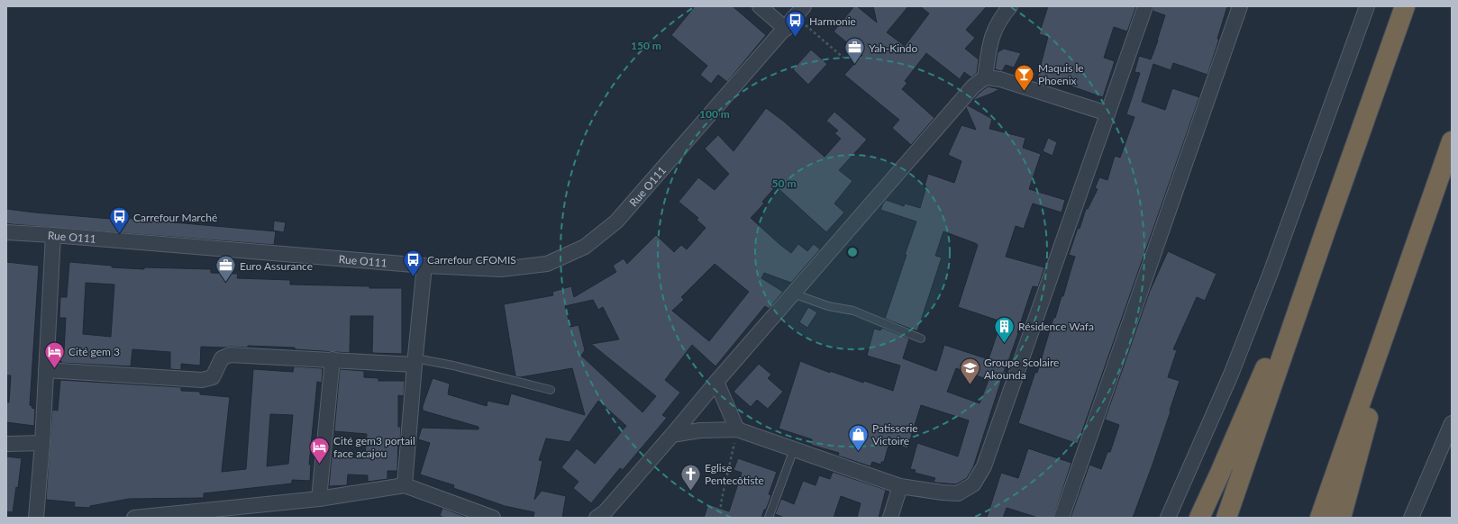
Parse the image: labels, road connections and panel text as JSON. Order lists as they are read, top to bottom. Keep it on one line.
{"streets":{"street":["Rue O111"]},"places":{"bus stop":["Harmonie","Carrefour Marché","Carrefour CFOMIS"],"office":["Yah-Kindo","Euro Assurance"],"bar":["Maquis le Phoenix"],"building":["Résidence Wafa"],"hotel":["Cité gem 3","Cité gem3 portail face acajou"],"school or university":["Groupe Scolaire Akounda"],"shop":["Patisserie Victoire"],"church":["Eglise Pentecôtiste"]},"rings":["150 m","100 m","50 m"]}
